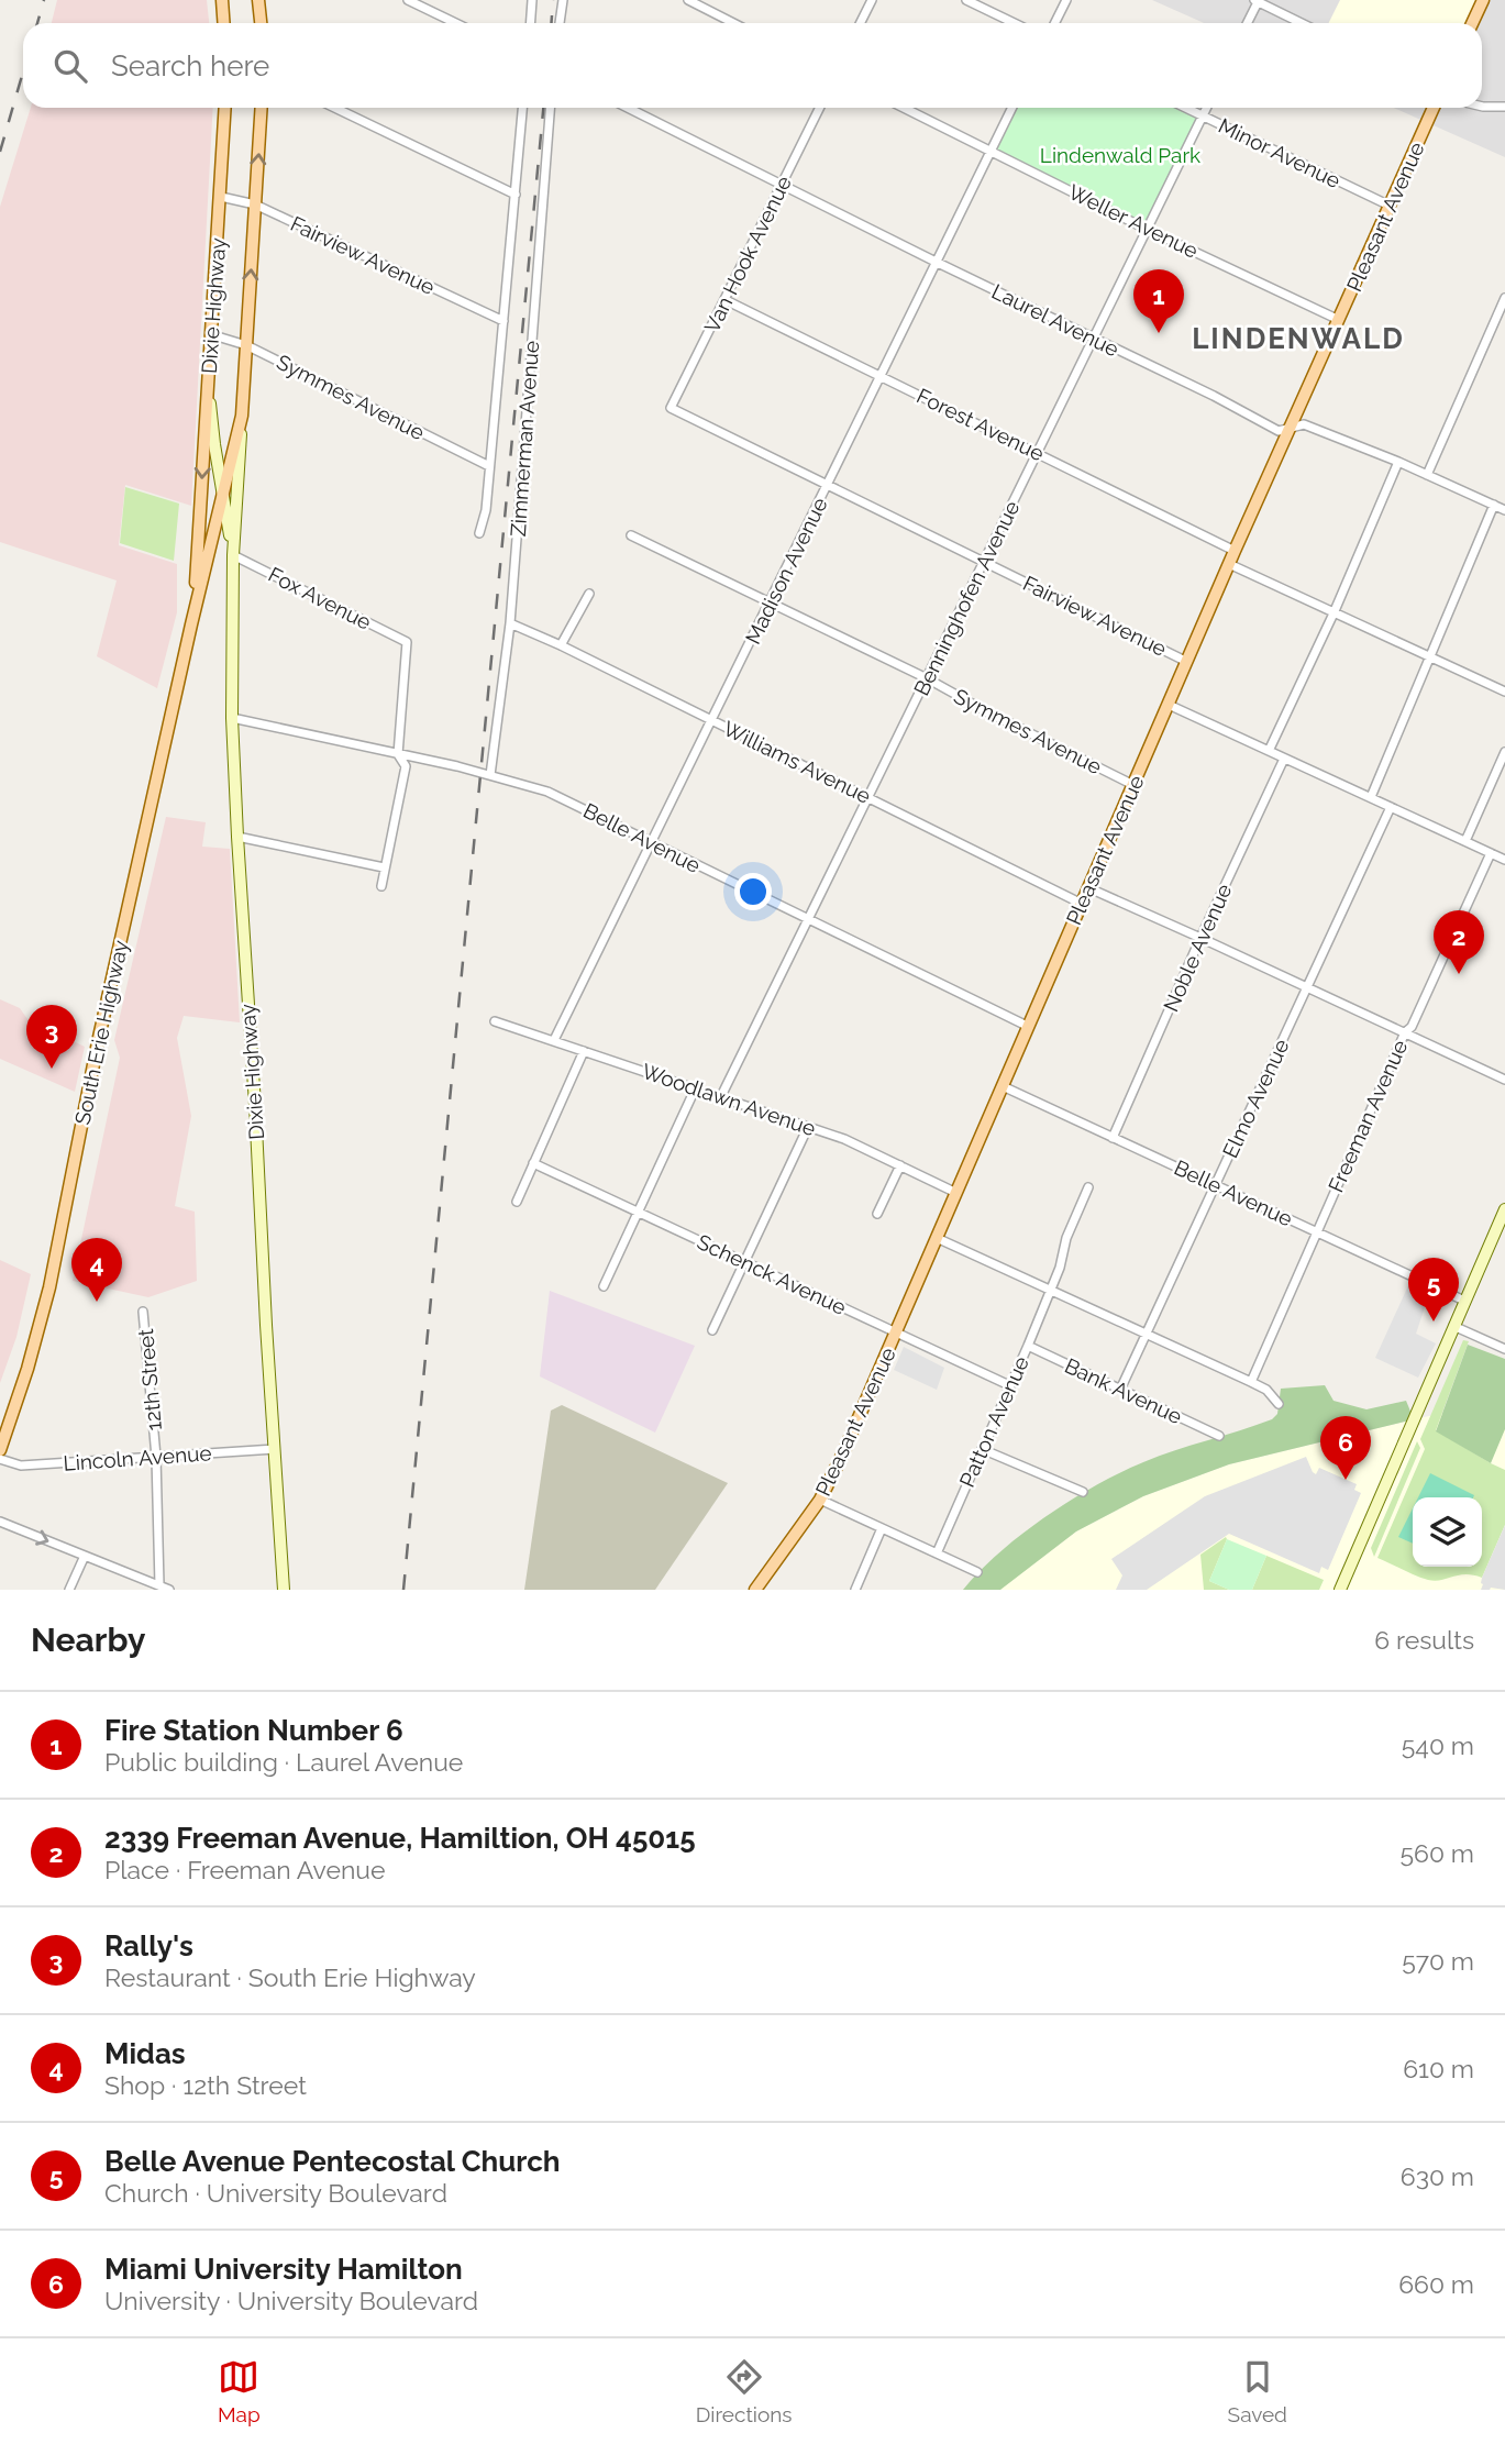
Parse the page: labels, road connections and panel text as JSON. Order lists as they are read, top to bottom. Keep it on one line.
{"streets":{"main road":["Pleasant Avenue","Dixie Highway","South Erie Highway"],"street":["Minor Avenue","Weller Avenue","Van Hook Avenue","Fairview Avenue","Laurel Avenue","Symmes Avenue","Forest Avenue","Zimmerman Avenue","Madison Avenue","Fox Avenue","Benninghofen Avenue","Williams Avenue","Belle Avenue","Noble Avenue","Elmo Avenue","Woodlawn Avenue","Freeman Avenue","Schenck Avenue","12th Street","Bank Avenue","Patton Avenue","Lincoln Avenue"]},"crossings":[["Minor Avenue","Pleasant Avenue"],["Minor Avenue","Benninghofen Avenue"],["Pleasant Avenue","Weller Avenue"],["Pleasant Avenue","Fairview Avenue"],["Pleasant Avenue","Laurel Avenue"],["Pleasant Avenue","Symmes Avenue"],["Pleasant Avenue","Forest Avenue"],["Pleasant Avenue","Williams Avenue"],["Pleasant Avenue","Belle Avenue"],["Pleasant Avenue","Woodlawn Avenue"],["Pleasant Avenue","Schenck Avenue"],["Weller Avenue","Madison Avenue"],["Weller Avenue","Benninghofen Avenue"],["Van Hook Avenue","Fairview Avenue"],["Van Hook Avenue","Laurel Avenue"],["Van Hook Avenue","Forest Avenue"],["Fairview Avenue","Dixie Highway"],["Fairview Avenue","Zimmerman Avenue"],["Fairview Avenue","Madison Avenue"],["Fairview Avenue","Benninghofen Avenue"],["Dixie Highway","Symmes Avenue"],["Dixie Highway","Fox Avenue"],["Dixie Highway","Belle Avenue"],["Dixie Highway","South Erie Highway"],["Dixie Highway","Lincoln Avenue"],["Laurel Avenue","Madison Avenue"],["Laurel Avenue","Benninghofen Avenue"],["Symmes Avenue","Zimmerman Avenue"],["Symmes Avenue","Madison Avenue"],["Symmes Avenue","Benninghofen Avenue"],["Forest Avenue","Madison Avenue"],["Forest Avenue","Benninghofen Avenue"],["Zimmerman Avenue","Williams Avenue"],["Zimmerman Avenue","Belle Avenue"],["Madison Avenue","Williams Avenue"],["Madison Avenue","Belle Avenue"],["Madison Avenue","Woodlawn Avenue"],["Fox Avenue","Belle Avenue"],["Benninghofen Avenue","Williams Avenue"],["Benninghofen Avenue","Belle Avenue"],["Benninghofen Avenue","Woodlawn Avenue"],["Belle Avenue","Noble Avenue"],["Belle Avenue","Elmo Avenue"],["Belle Avenue","Freeman Avenue"],["Elmo Avenue","Bank Avenue"],["Schenck Avenue","Patton Avenue"],["12th Street","Lincoln Avenue"],["Bank Avenue","Patton Avenue"]],"districts":["LINDENWALD"],"parks":["Lindenwald Park"],"page":{"search":"Search here","pins":["1","2","3","4","5","6"],"heading":["Nearby","6 results"],"list":[{"mark":"1","name":"Fire Station Number 6","note":"Public building · Laurel Avenue","value":"540 m"},{"mark":"2","name":"2339 Freeman Avenue, Hamiltion, OH 45015","note":"Place · Freeman Avenue","value":"560 m"},{"mark":"3","name":"Rally's","note":"Restaurant · South Erie Highway","value":"570 m"},{"mark":"4","name":"Midas","note":"Shop · 12th Street","value":"610 m"},{"mark":"5","name":"Belle Avenue Pentecostal Church","note":"Church · University Boulevard","value":"630 m"},{"mark":"6","name":"Miami University Hamilton","note":"University · University Boulevard","value":"660 m"}],"nav":["Map","Directions","Saved"]}}
